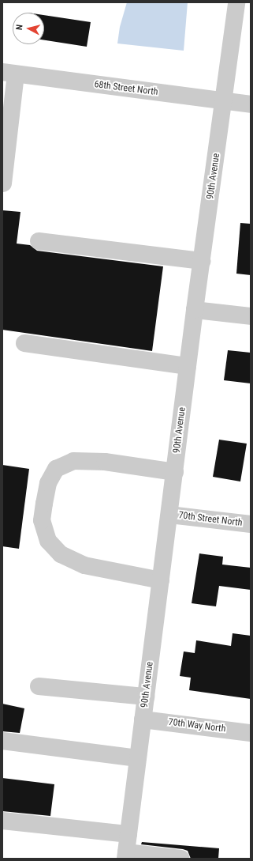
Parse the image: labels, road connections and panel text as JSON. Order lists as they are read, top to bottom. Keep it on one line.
{"streets":{"street":["68th Street North","90th Avenue","70th Street North","70th Way North"]},"crossings":[["68th Street North","90th Avenue"],["90th Avenue","70th Street North"],["90th Avenue","70th Way North"]],"north":"left"}
